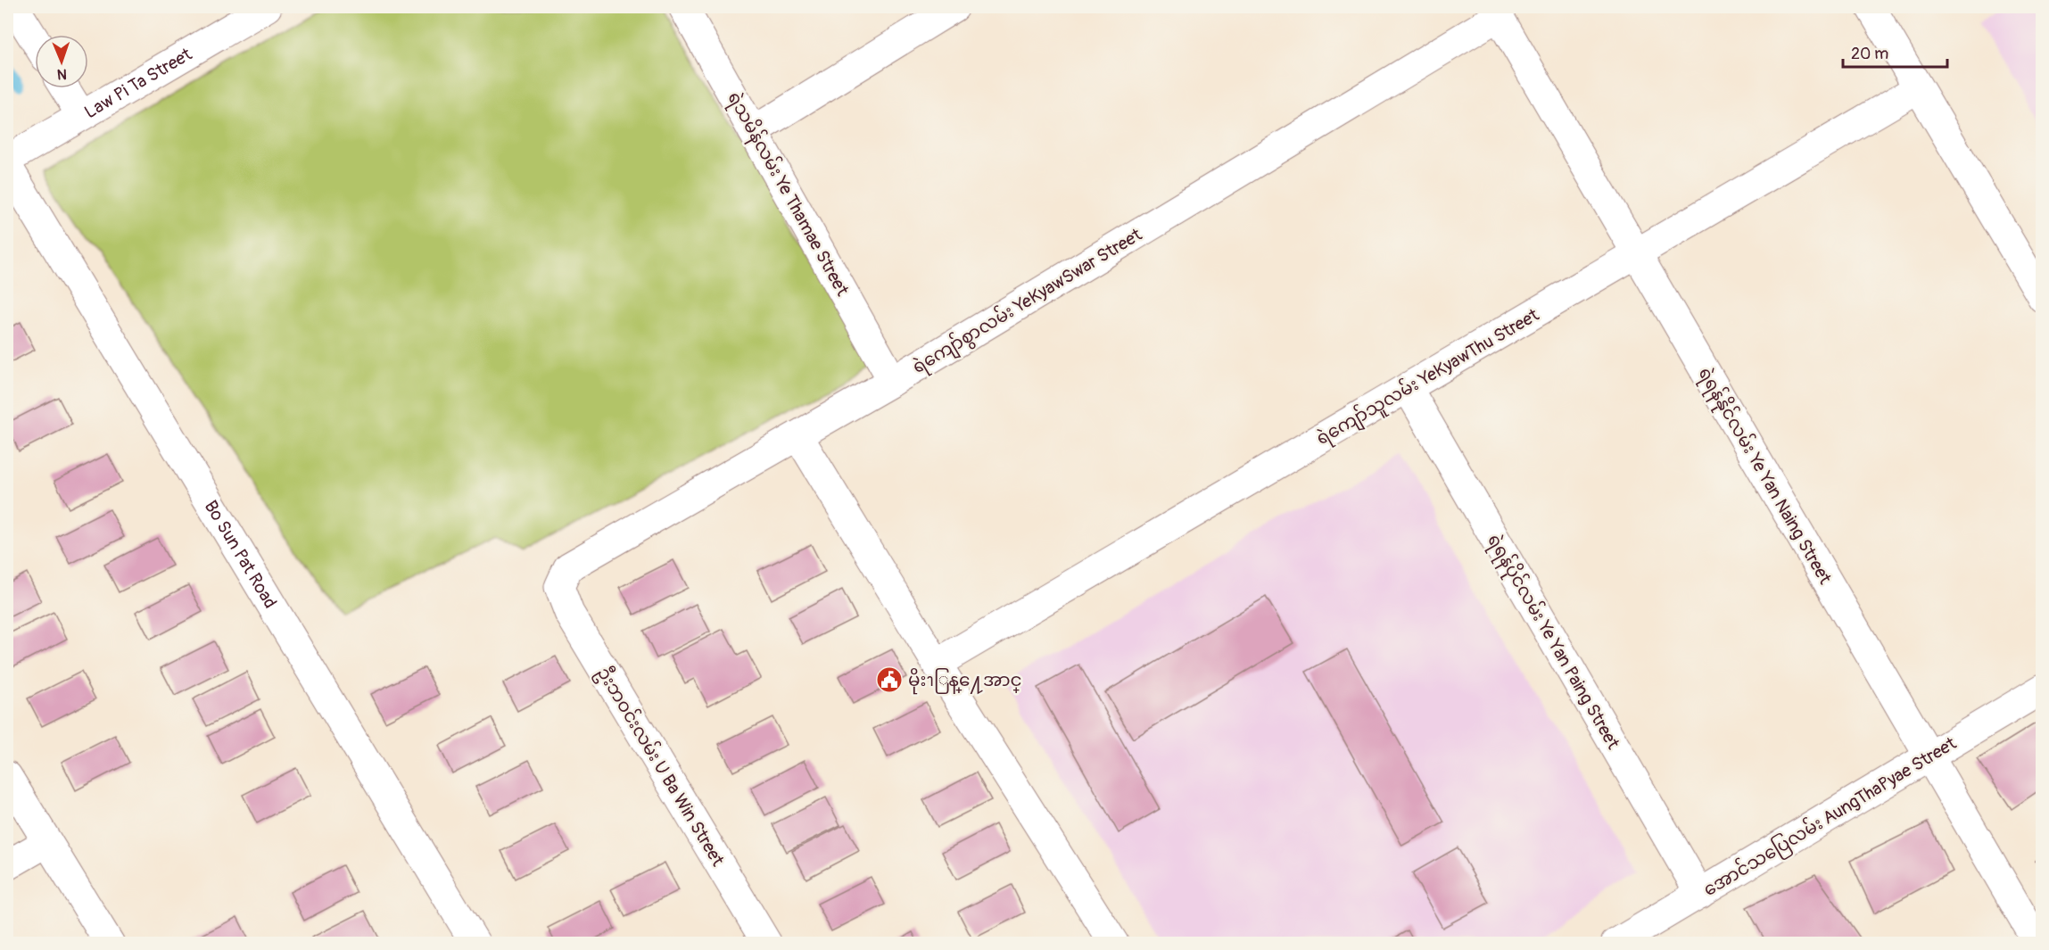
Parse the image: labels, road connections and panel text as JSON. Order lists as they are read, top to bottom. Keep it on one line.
{"streets":{"street":["Law Pi Ta Street","ရဲသမိန်လမ်း Ye Thamae Street","ရဲကျော်စွာလမ်း YeKyawSwar Street","ရဲကျော်သူလမ်း YeKyawThu Street","ရဲရန်နိုင်လမ်း Ye Yan Naing Street","Bo Sun Pat Road","ရဲရန်ပိုင်လမ်း Ye Yan Paing Street","ဦးဘဝင်းလမ်း U Ba Win Street","အောင်သပြေလမ်း AungThaPyae Street"]},"crossings":[["ရဲသမိန်လမ်း Ye Thamae Street","ရဲကျော်စွာလမ်း YeKyawSwar Street"],["ရဲကျော်စွာလမ်း YeKyawSwar Street","ရဲရန်နိုင်လမ်း Ye Yan Naing Street"],["ရဲကျော်စွာလမ်း YeKyawSwar Street","ဦးဘဝင်းလမ်း U Ba Win Street"],["ရဲကျော်သူလမ်း YeKyawThu Street","ရဲရန်နိုင်လမ်း Ye Yan Naing Street"],["ရဲကျော်သူလမ်း YeKyawThu Street","ရဲရန်ပိုင်လမ်း Ye Yan Paing Street"],["ရဲရန်နိုင်လမ်း Ye Yan Naing Street","အောင်သပြေလမ်း AungThaPyae Street"],["ရဲရန်ပိုင်လမ်း Ye Yan Paing Street","အောင်သပြေလမ်း AungThaPyae Street"]],"places":{"public building":["မိုးၫြန္႔ေအာင္"]},"scale_bar":"20 m","north":"bottom"}
